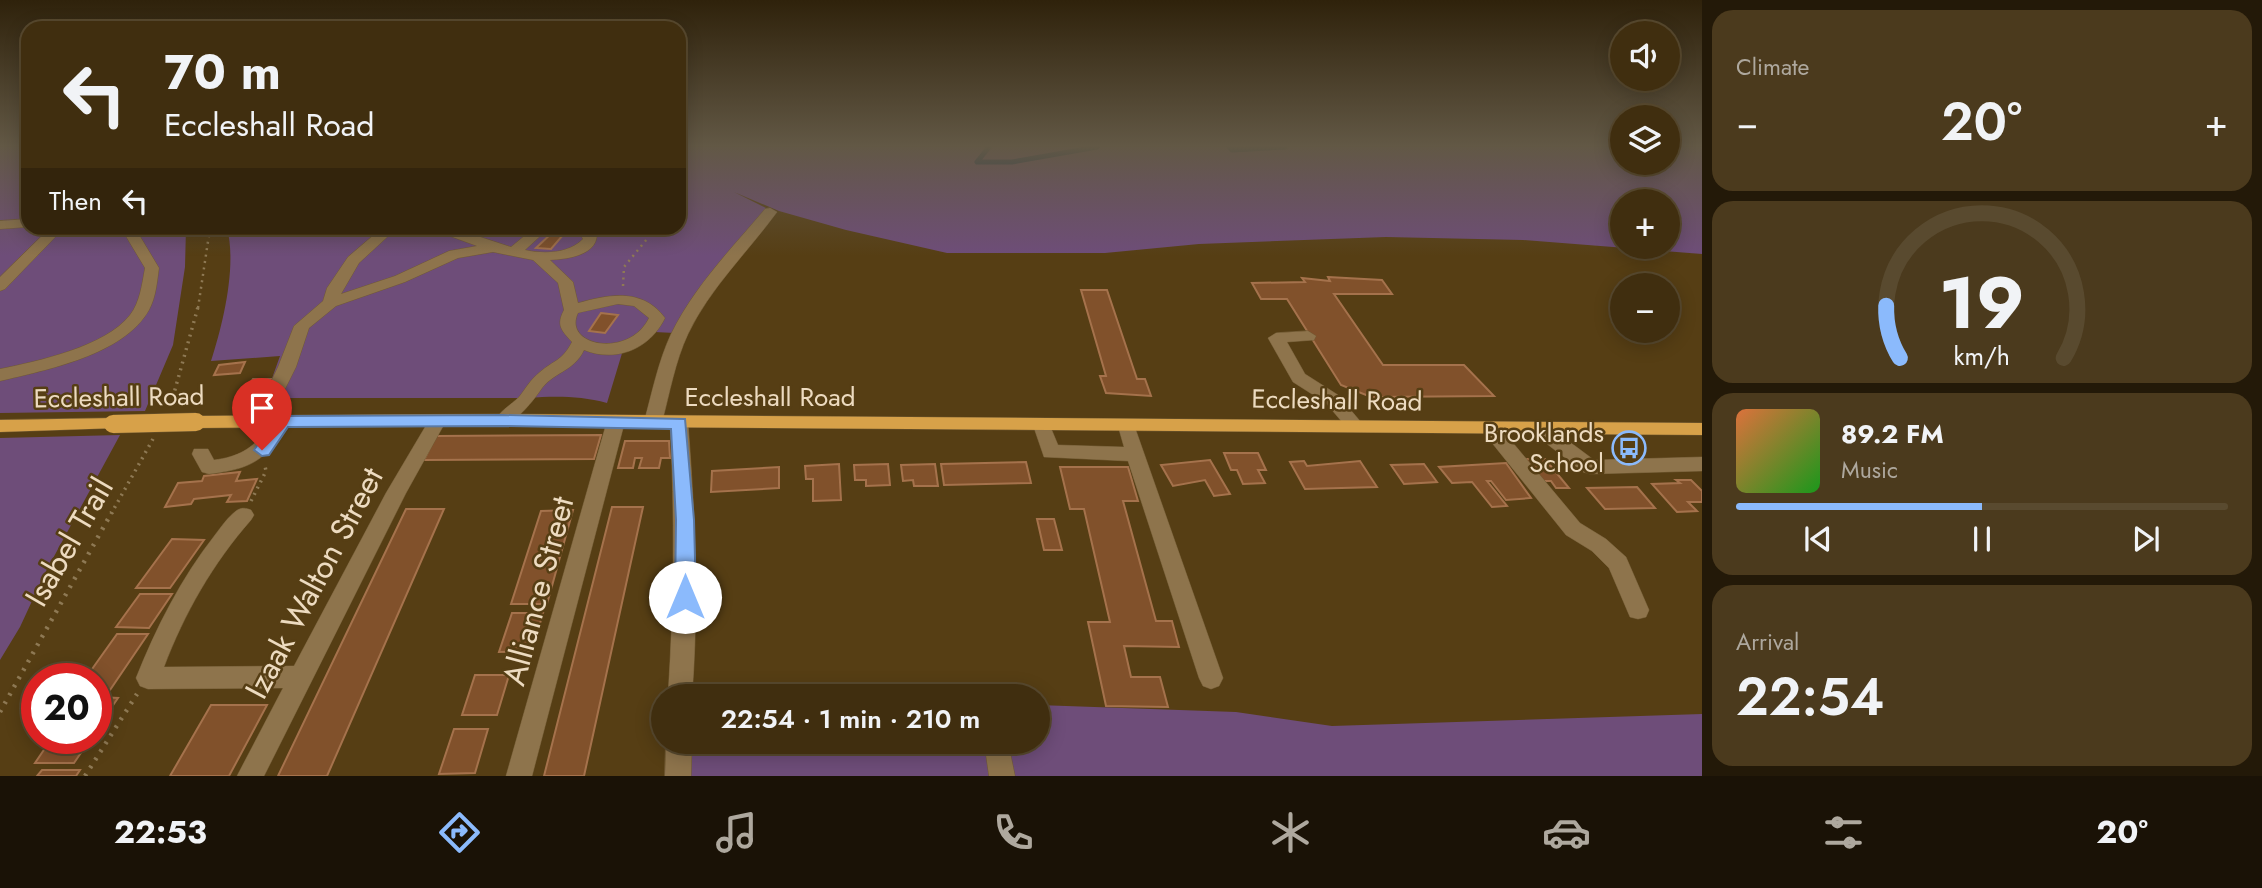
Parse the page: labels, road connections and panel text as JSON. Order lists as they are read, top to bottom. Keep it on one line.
{"streets":{"main road":["Eccleshall Road"],"street":["Izaak Walton Street","Alliance Street"],"path":["Isabel Trail"]},"crossings":[["Eccleshall Road","Izaak Walton Street"],["Eccleshall Road","Alliance Street"]],"places":{"bus stop":["Brooklands School"]},"page":{"tile":["Climate",["Arrival","22:54"]],"map_buttons":["+","−"],"turn":["70 m","Eccleshall Road"],"heat":["−","20°","+"],"then":"Then","song":["89.2 FM","Music"],"limit":"20","trip":"22:54 · 1 min · 210 m","tabs":["22:53","20°"],"gauge":["19","km/h"]}}
